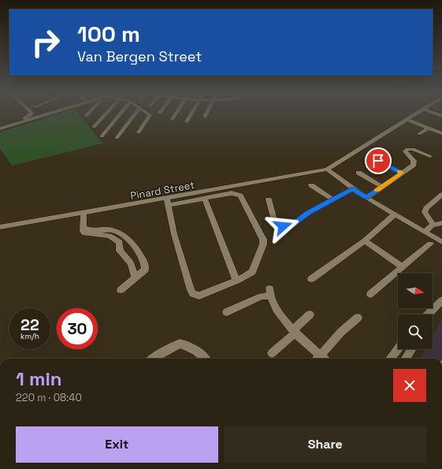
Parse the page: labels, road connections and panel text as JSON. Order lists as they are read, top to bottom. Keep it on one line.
{"streets":{"street":["Pinard Street"]},"north":"right","page":{"turn":["100 m","Van Bergen Street"],"speed":"22 km/h","limit":"30","heading":["1 min","220 m · 08:40"],"buttons":["Exit","Share"]}}
